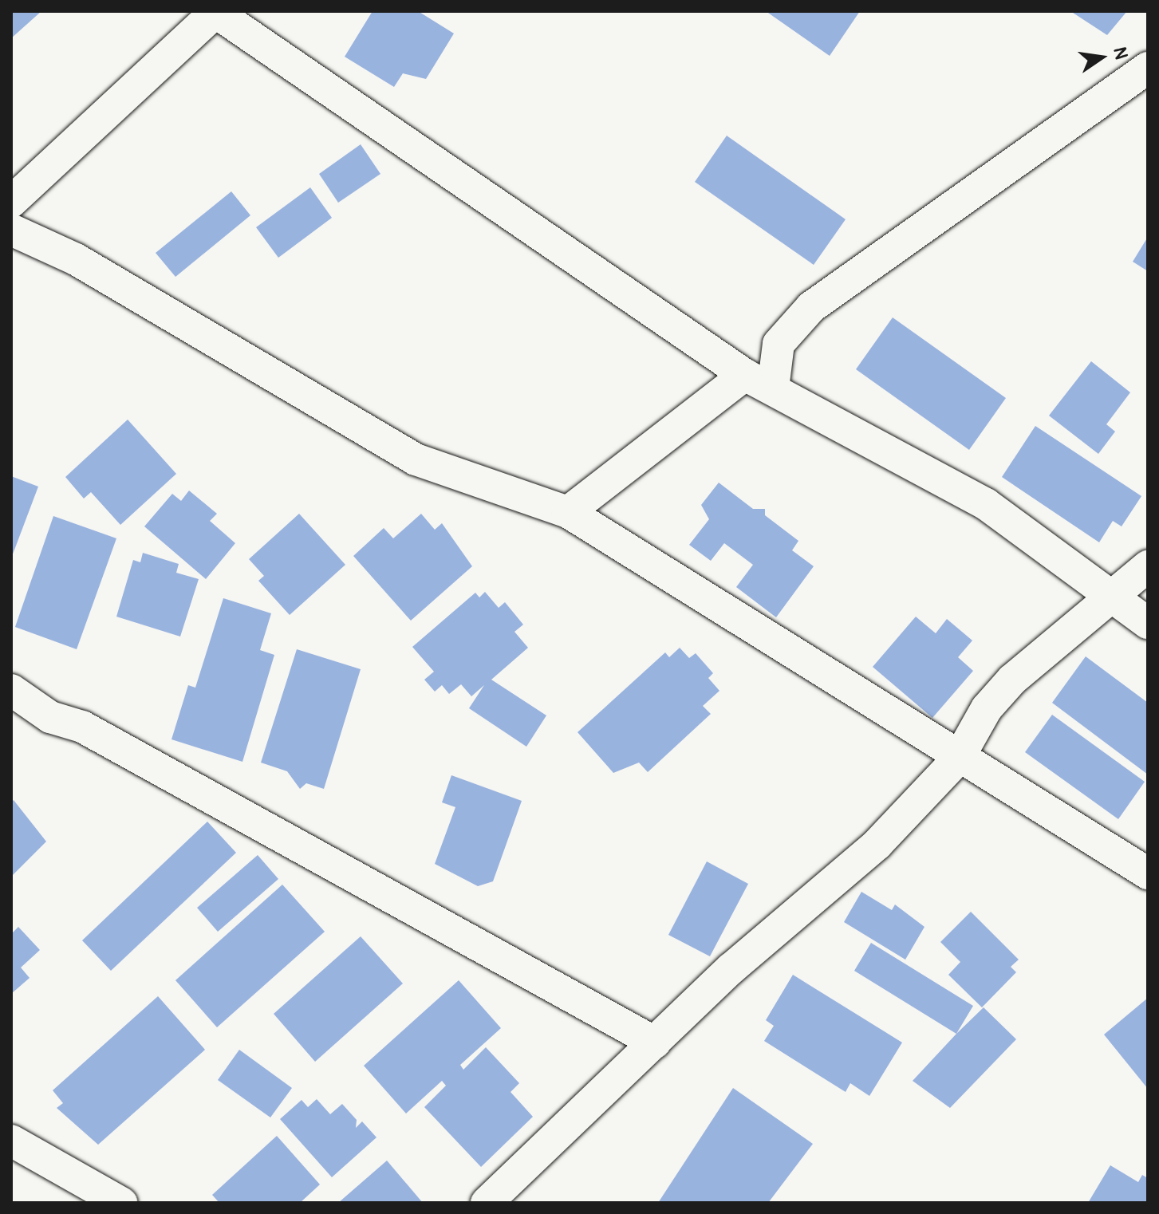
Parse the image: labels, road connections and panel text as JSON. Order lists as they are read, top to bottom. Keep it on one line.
{"north":"right"}
